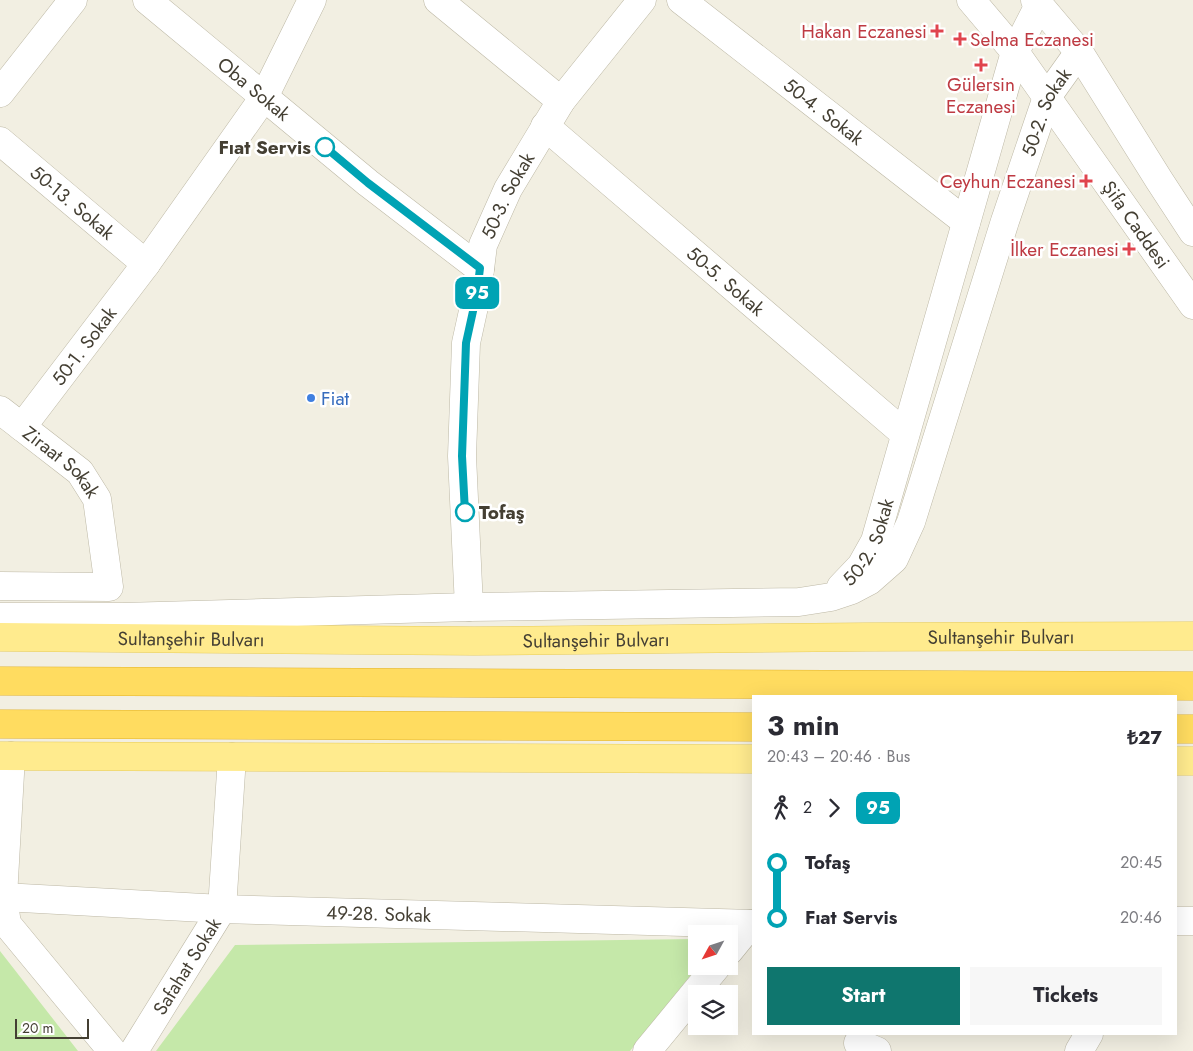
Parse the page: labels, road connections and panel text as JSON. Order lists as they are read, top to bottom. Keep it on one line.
{"streets":{"main road":["Sultanşehir Bulvarı"],"street":["Oba Sokak","50-4. Sokak","50-2. Sokak","50-3. Sokak","50-13. Sokak","Şifa Caddesi","50-5. Sokak","50-1. Sokak","Ziraat Sokak","49-28. Sokak","Safahat Sokak"]},"crossings":[["Oba Sokak","50-3. Sokak"],["Oba Sokak","50-1. Sokak"],["50-4. Sokak","50-2. Sokak"],["50-2. Sokak","Şifa Caddesi"],["50-2. Sokak","50-5. Sokak"],["50-2. Sokak","Sultanşehir Bulvarı"],["50-3. Sokak","50-5. Sokak"],["50-3. Sokak","Sultanşehir Bulvarı"],["50-13. Sokak","50-1. Sokak"],["50-1. Sokak","Ziraat Sokak"],["49-28. Sokak","Safahat Sokak"]],"places":{"health":["Hakan Eczanesi","Selma Eczanesi","Gülersin Eczanesi","Ceyhun Eczanesi","İlker Eczanesi"],"other":["Fıat Servis","Fiat","Tofaş"]},"lines":["bus line 95"],"scale_bar":"20 m","north":"bottom left","page":{"on_map":"95","heading":["3 min","20:43 – 20:46 · Bus","₺27"],"legs":["2","95"],"list":[{"name":"Tofaş","value":"20:45"},{"name":"Fıat Servis","value":"20:46"}],"buttons":["Start","Tickets"],"scale":"20 m"}}
